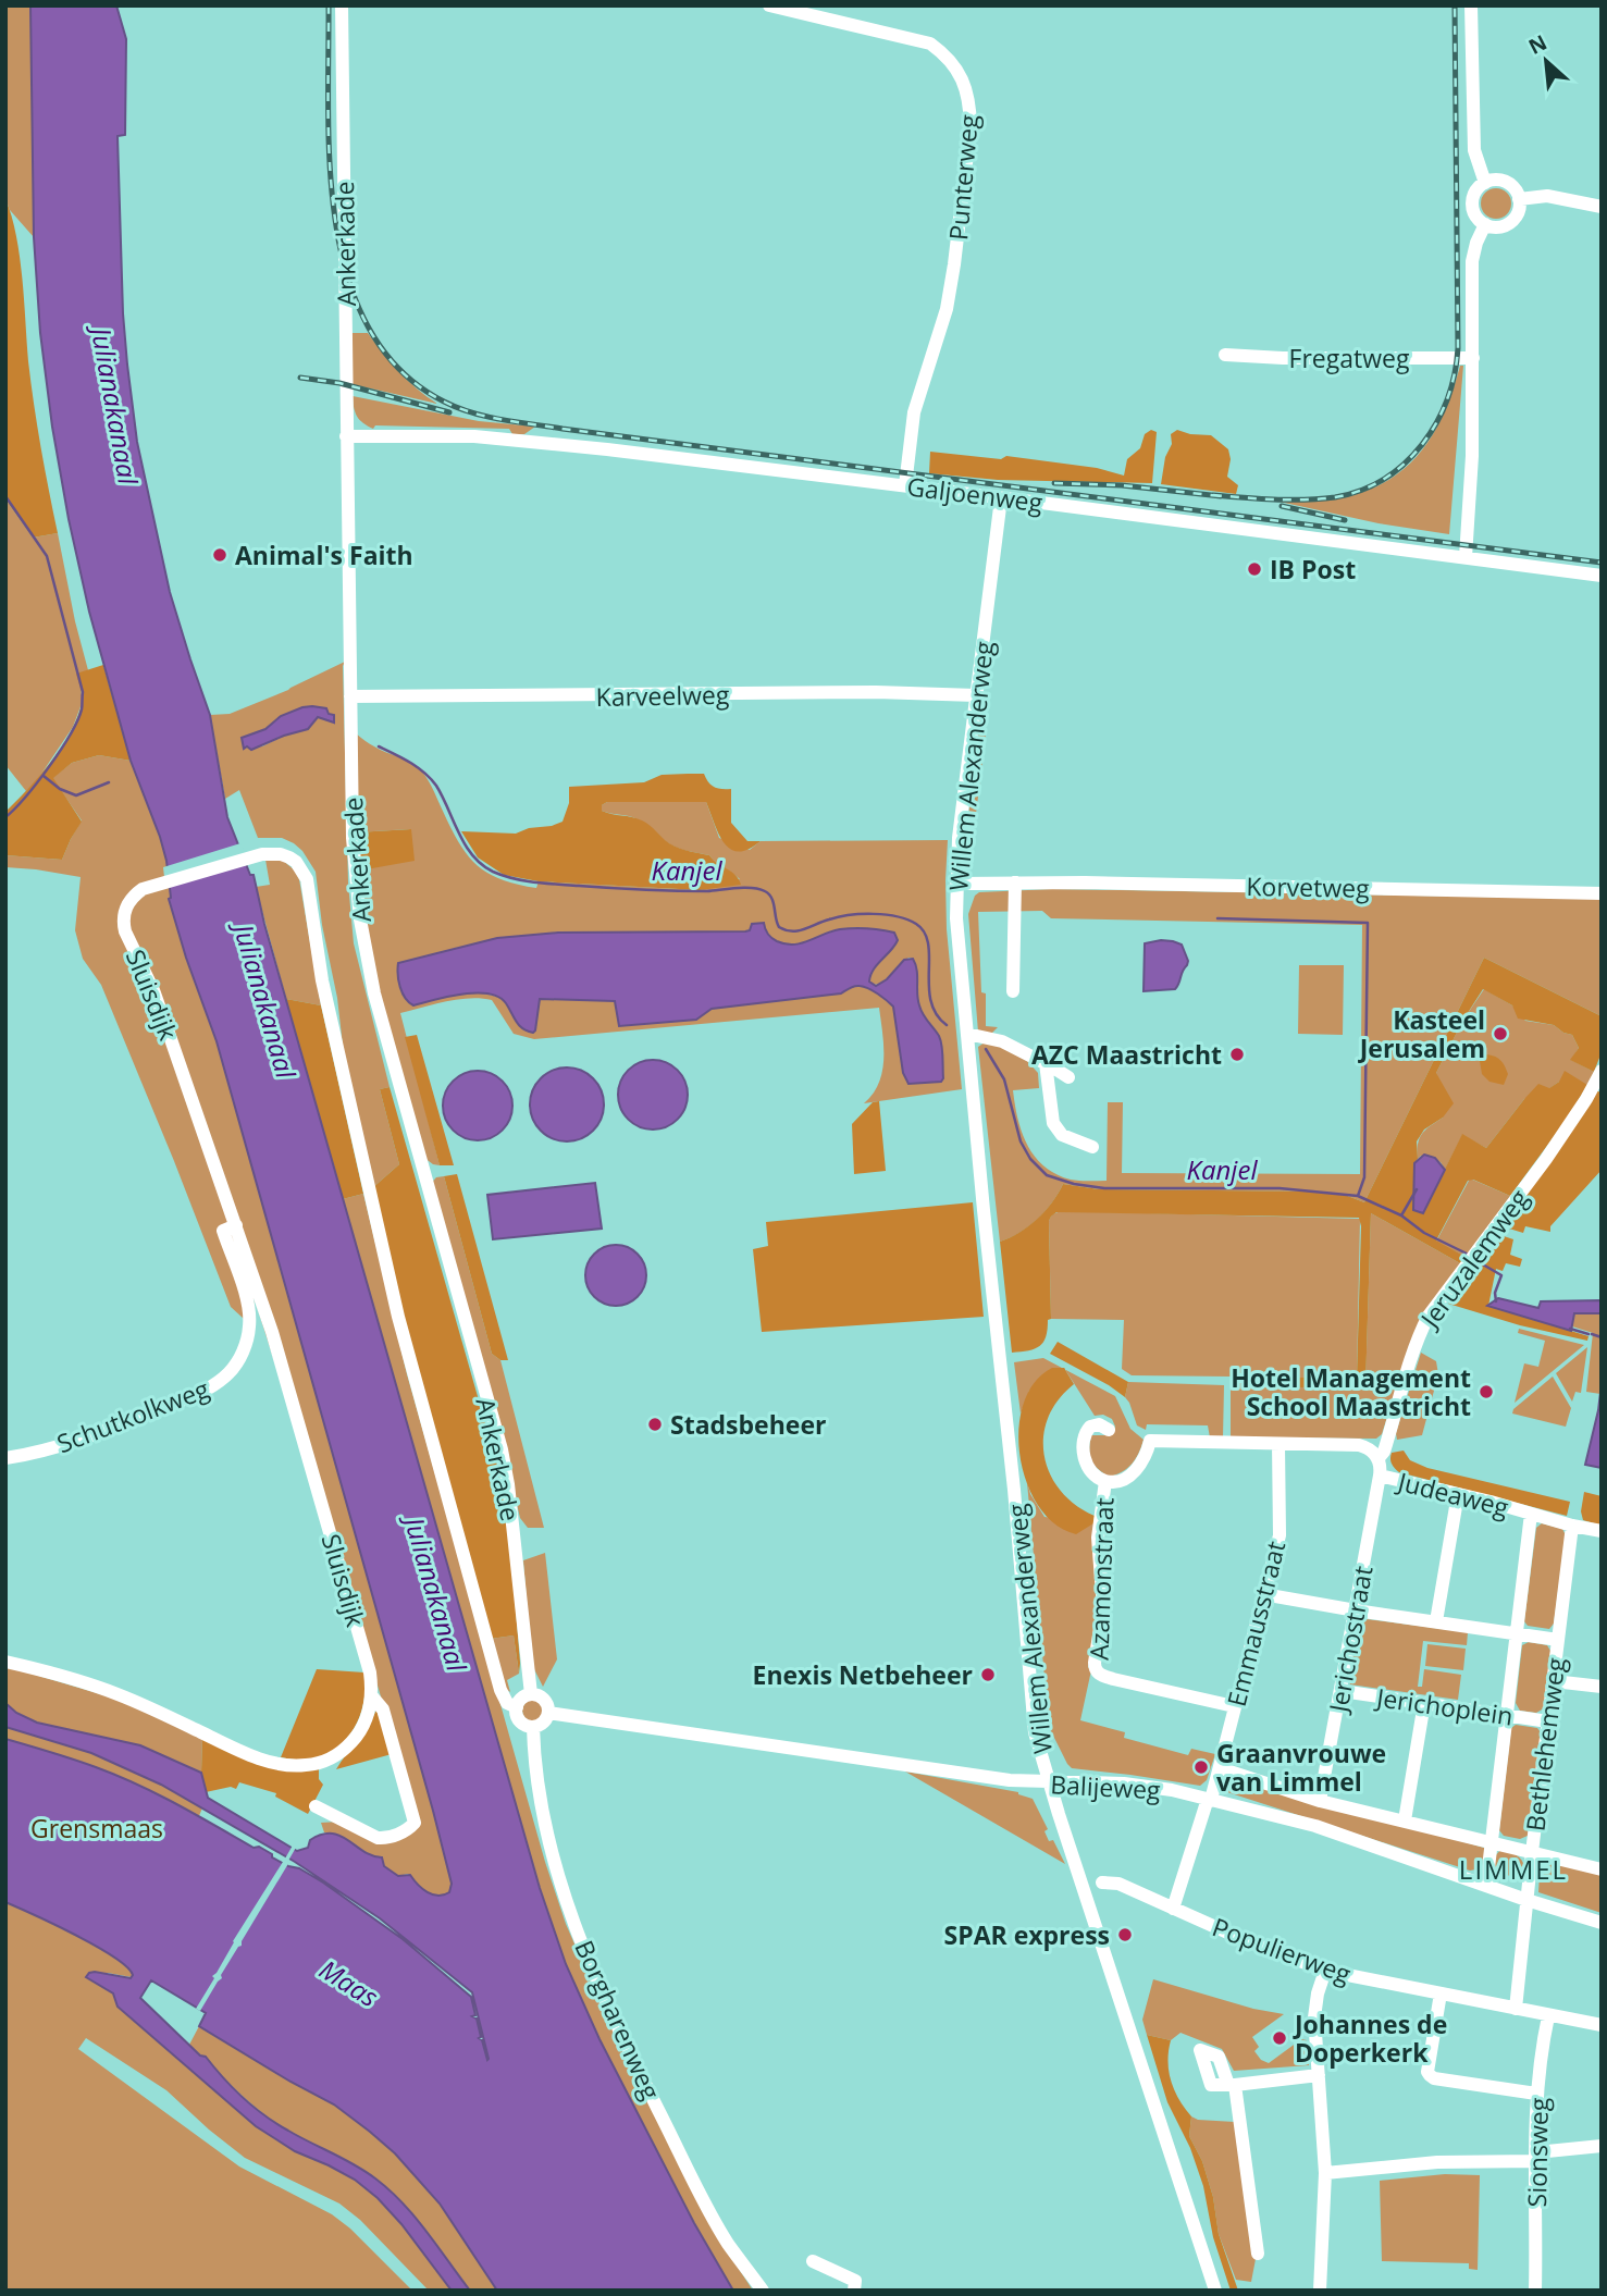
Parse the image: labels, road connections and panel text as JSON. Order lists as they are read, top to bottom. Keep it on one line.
{"streets":{"street":["Punterweg","Ankerkade","Fregatweg","Galjoenweg","Karveelweg","Willem Alexanderweg","Korvetweg","Sluisdijk","Jeruzalemweg","Schutkolkweg","Judeaweg","Azamonstraat","Emmausstraat","Jerichostraat","Jerichoplein","Bethlehemweg","Balijeweg","Populierweg","Borgharenweg","Sionsweg"]},"crossings":[["Punterweg","Galjoenweg"],["Ankerkade","Galjoenweg"],["Ankerkade","Karveelweg"],["Ankerkade","Sluisdijk"],["Ankerkade","Balijeweg"],["Ankerkade","Borgharenweg"],["Galjoenweg","Willem Alexanderweg"],["Karveelweg","Willem Alexanderweg"],["Willem Alexanderweg","Korvetweg"],["Willem Alexanderweg","Balijeweg"],["Sluisdijk","Schutkolkweg"],["Sluisdijk","Balijeweg"],["Sluisdijk","Borgharenweg"],["Jeruzalemweg","Judeaweg"],["Judeaweg","Azamonstraat"],["Judeaweg","Emmausstraat"],["Judeaweg","Jerichostraat"],["Judeaweg","Bethlehemweg"],["Azamonstraat","Emmausstraat"],["Emmausstraat","Balijeweg"],["Emmausstraat","Populierweg"],["Jerichostraat","Jerichoplein"],["Jerichoplein","Bethlehemweg"],["Bethlehemweg","Balijeweg"],["Bethlehemweg","Populierweg"],["Balijeweg","Borgharenweg"],["Populierweg","Sionsweg"]],"districts":["LIMMEL"],"water":["Julianakanaal","Kanjel","Maas"],"parks":["Grensmaas"],"places":["Animal's Faith","IB Post","Kasteel Jerusalem","AZC Maastricht","Hotel Management School Maastricht","Stadsbeheer","Enexis Netbeheer","Graanvrouwe van Limmel","SPAR express","Johannes de Doperkerk"],"north":"top left"}
